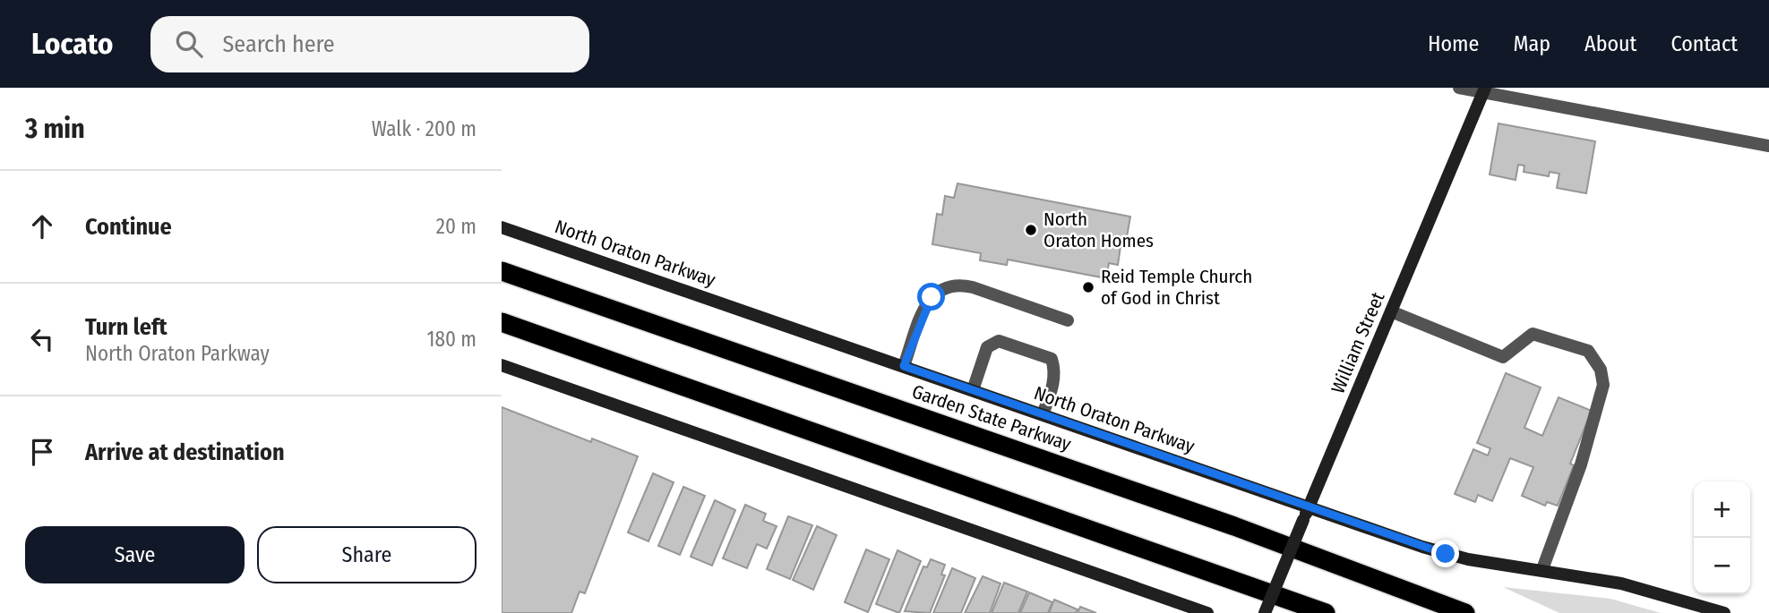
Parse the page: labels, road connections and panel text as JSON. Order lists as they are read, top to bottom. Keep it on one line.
{"streets":{"highway":["Garden State Parkway"],"main road":["North Oraton Parkway","William Street"]},"crossings":[["North Oraton Parkway","William Street"]],"places":["North Oraton Homes","Reid Temple Church of God in Christ"],"page":{"header":"Locato","search":"Search here","nav":["Home","Map","About","Contact"],"heading":["3 min","Walk · 200 m"],"list":[["Continue","20 m"],["Turn left","North Oraton Parkway","180 m"],"Arrive at destination"],"map_buttons":["+","−"],"buttons":["Save","Share"]}}
